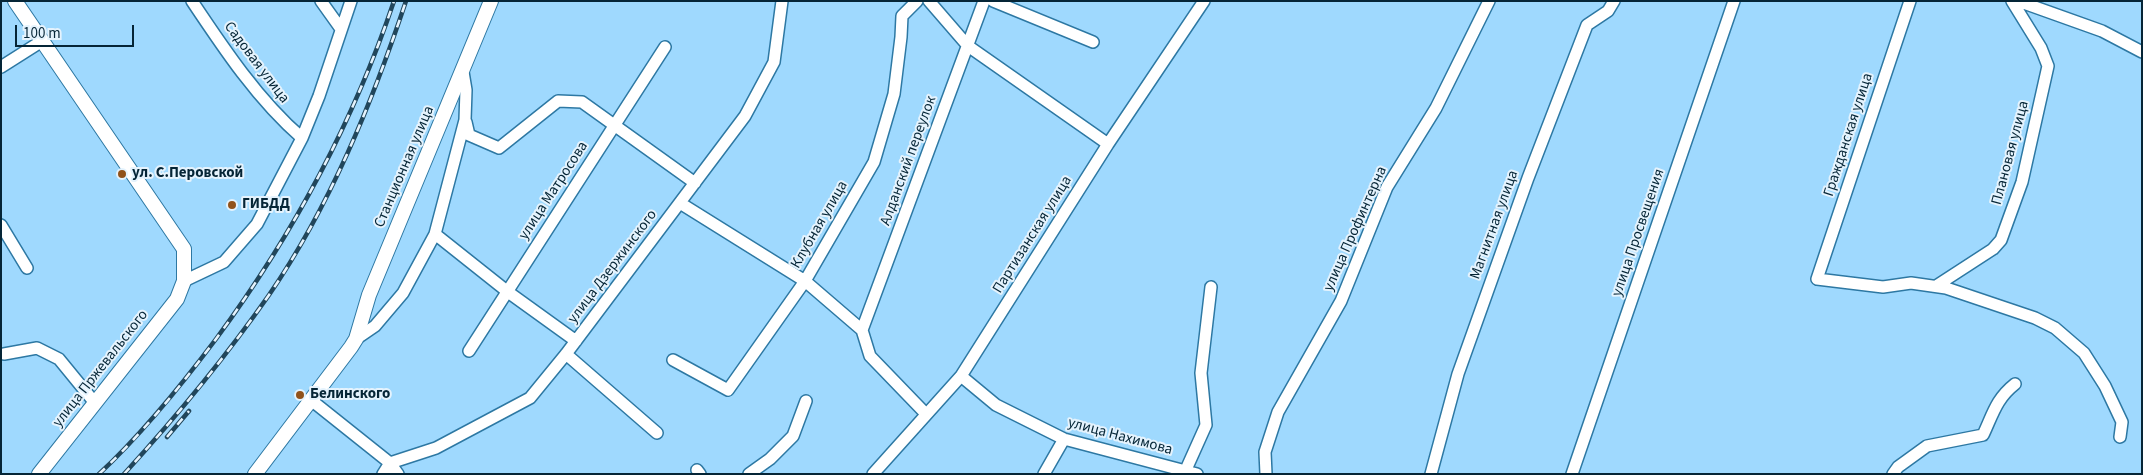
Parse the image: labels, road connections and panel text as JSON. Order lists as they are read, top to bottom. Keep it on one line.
{"streets":{"main road":["Станционная улица","улица Пржевальского"],"street":["Садовая улица","Гражданская улица","Плановая улица","Алданский переулок","улица Матросова","Клубная улица","Магнитная улица","улица Профинтерна","улица Просвещения","Партизанская улица","улица Дзержинского","улица Нахимова"]},"crossings":[["Гражданская улица","Плановая улица"],["Партизанская улица","улица Нахимова"]],"places":["ул. С.Перовской","ГИБДД","Белинского"],"scale_bar":"100 m"}
